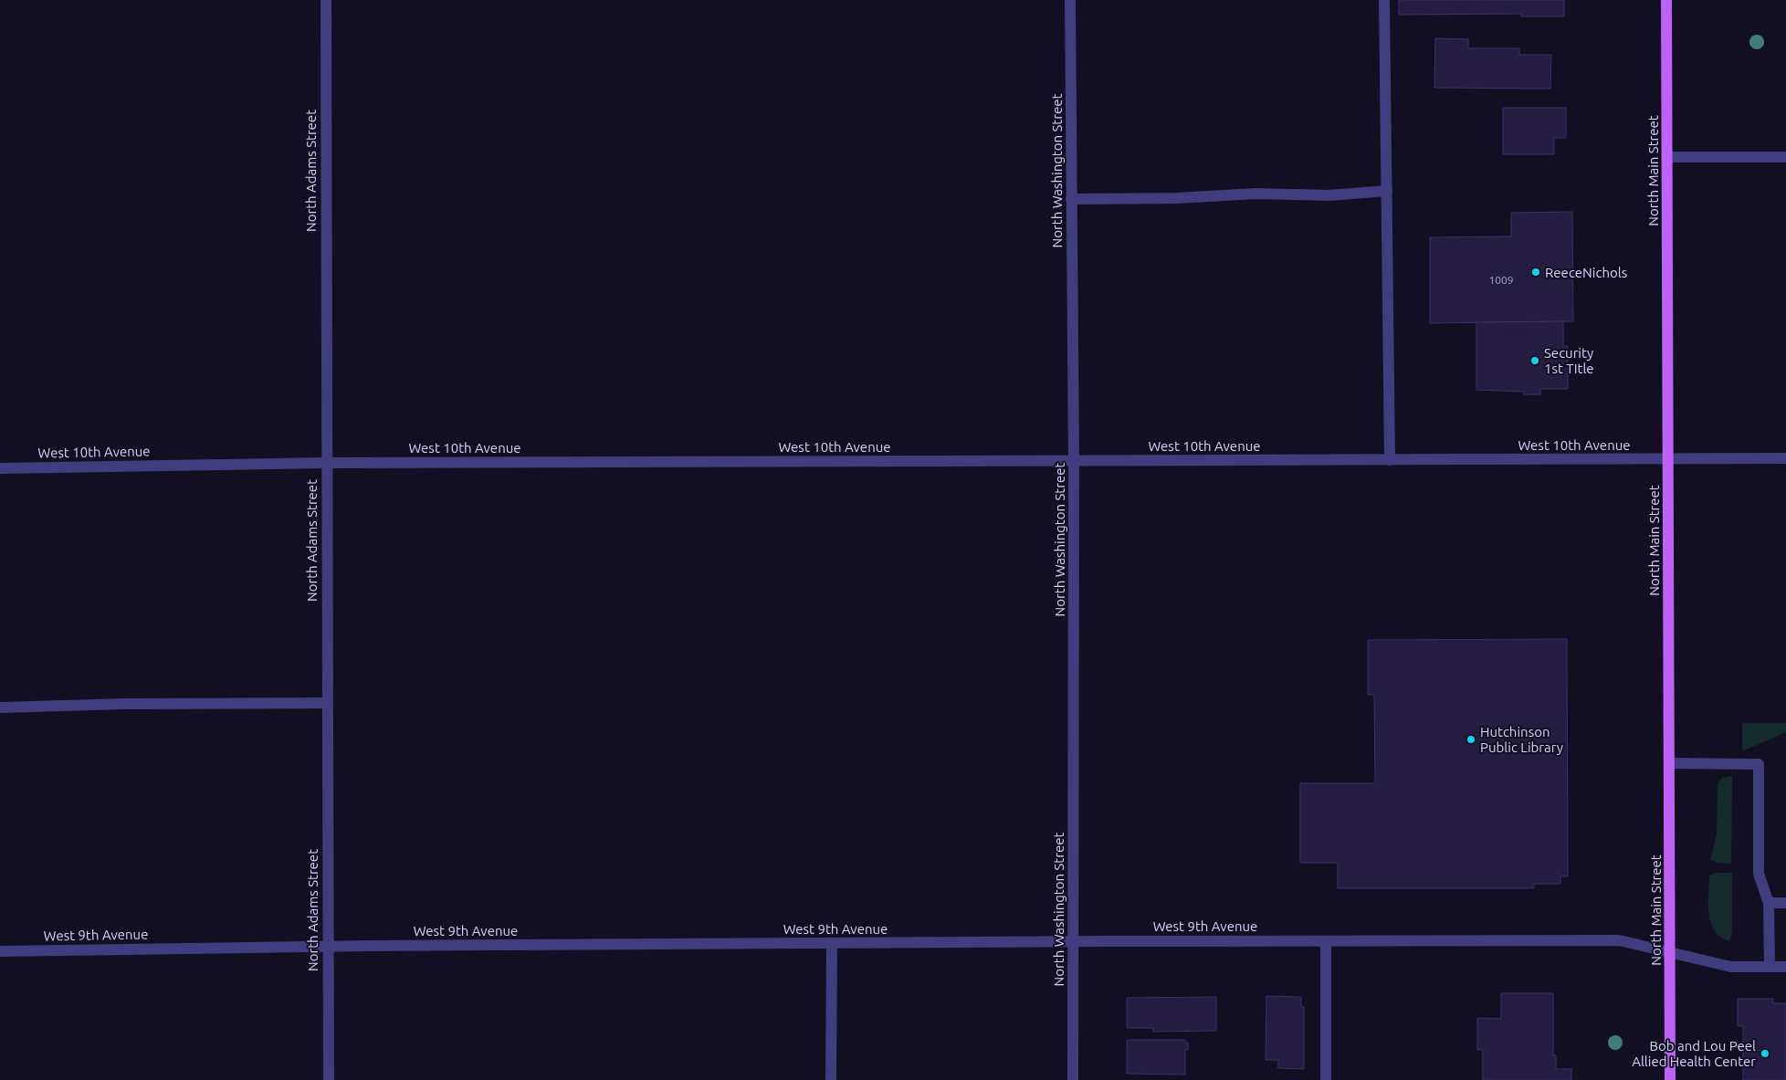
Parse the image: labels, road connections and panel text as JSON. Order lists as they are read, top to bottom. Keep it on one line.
{"streets":{"main road":["North Main Street"],"street":["North Adams Street","North Washington Street","West 10th Avenue","West 9th Avenue"]},"crossings":[["North Adams Street","West 10th Avenue"],["North Adams Street","West 9th Avenue"],["North Washington Street","West 10th Avenue"],["North Washington Street","West 9th Avenue"],["North Main Street","West 10th Avenue"],["North Main Street","West 9th Avenue"]],"places":["ReeceNichols","Security 1st TItle","Hutchinson Public Library","Bob and Lou Peel Allied Health Center"],"house_numbers":["1009"]}
